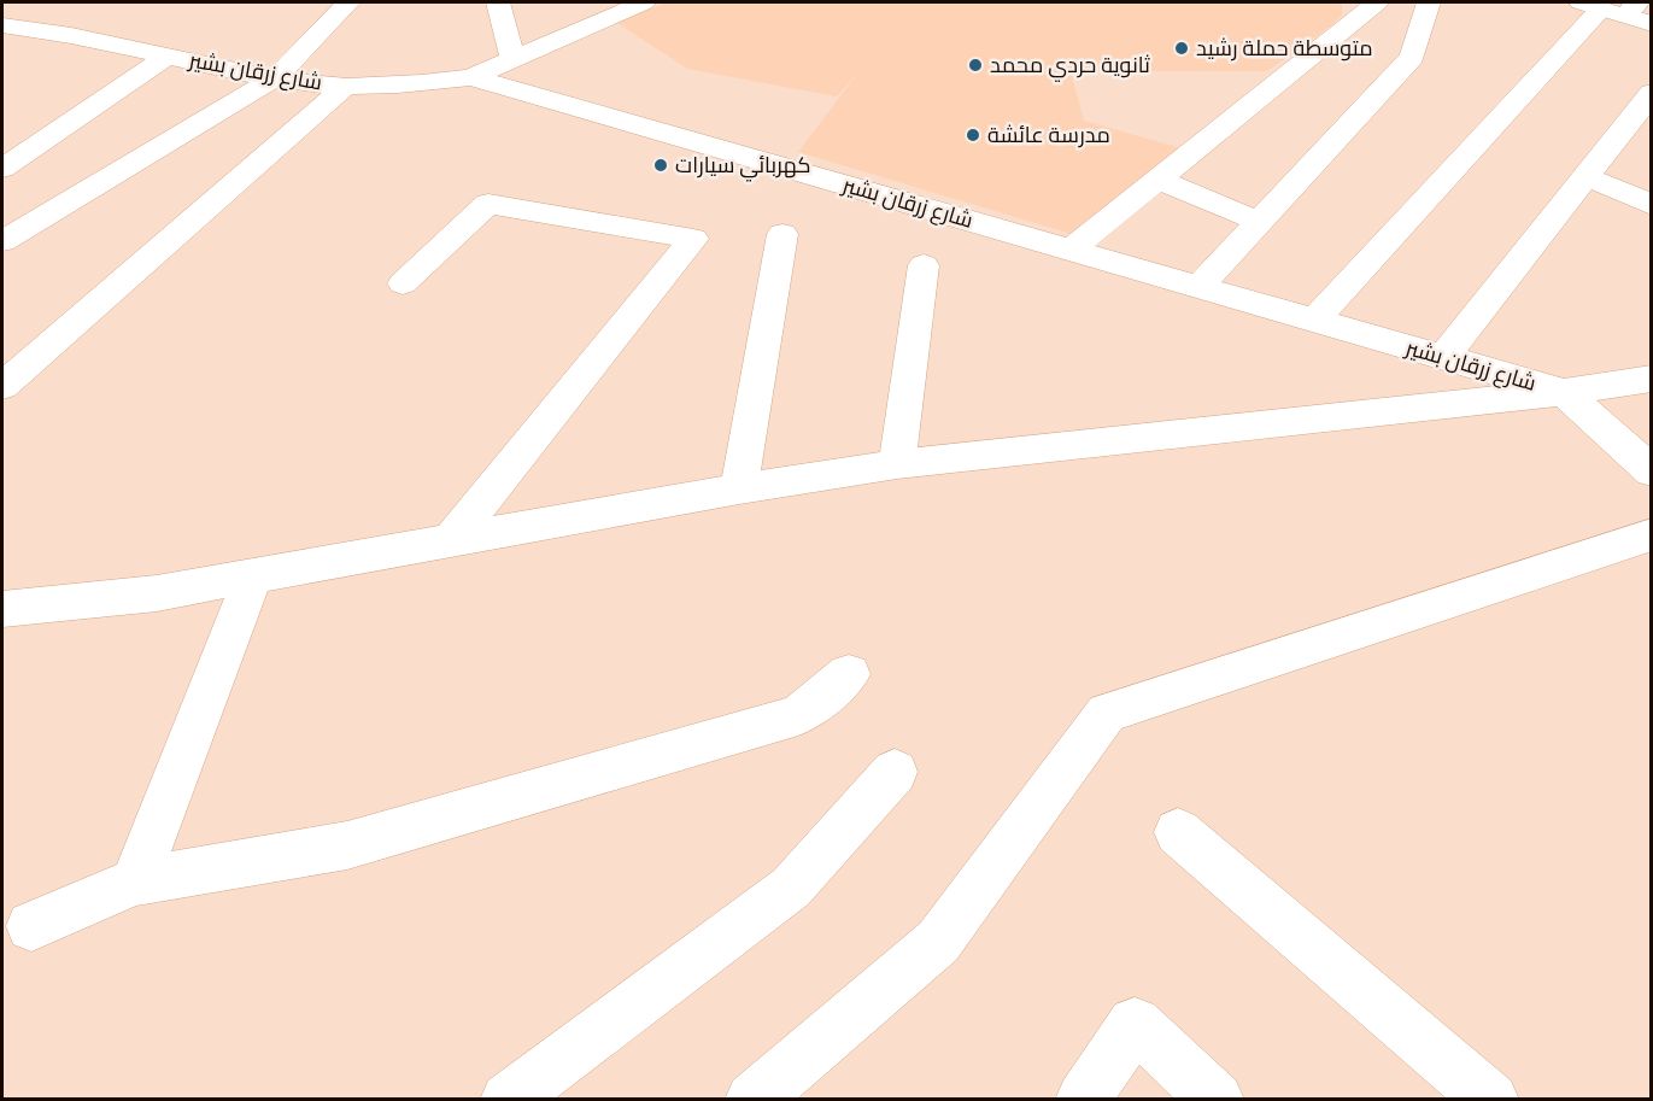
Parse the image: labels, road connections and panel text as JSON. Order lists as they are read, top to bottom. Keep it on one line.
{"streets":{"street":["شارع زرقان بشير"]},"places":["متوسطة حملة رشيد","ثانوية حردي محمد","مدرسة عائشة","كهربائي سيارات"]}
